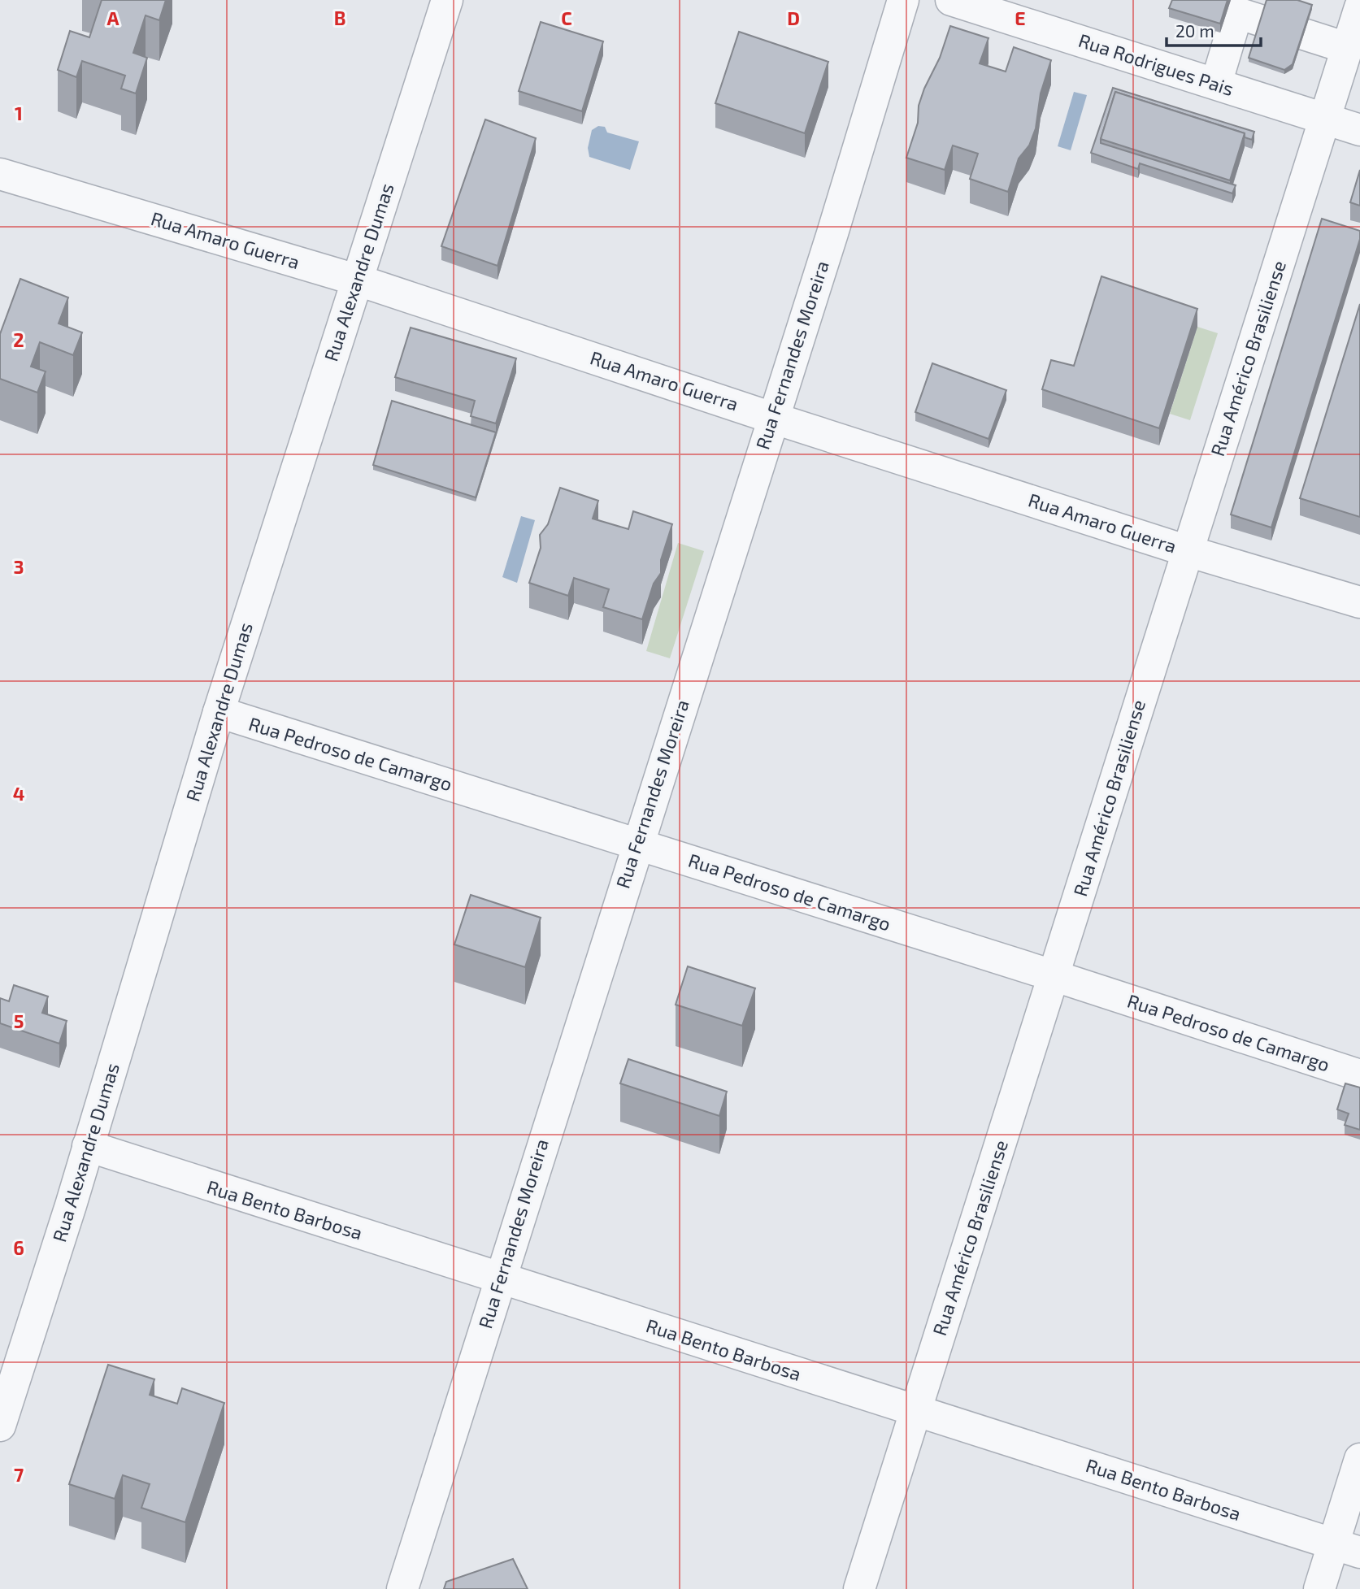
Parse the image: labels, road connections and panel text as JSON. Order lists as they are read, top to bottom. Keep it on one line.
{"streets":{"street":["Rua Rodrigues Pais","Rua Amaro Guerra","Rua Alexandre Dumas","Rua Fernandes Moreira","Rua Américo Brasiliense","Rua Pedroso de Camargo","Rua Bento Barbosa"]},"crossings":[["Rua Rodrigues Pais","Rua Américo Brasiliense"],["Rua Amaro Guerra","Rua Alexandre Dumas"],["Rua Amaro Guerra","Rua Fernandes Moreira"],["Rua Amaro Guerra","Rua Américo Brasiliense"],["Rua Alexandre Dumas","Rua Pedroso de Camargo"],["Rua Alexandre Dumas","Rua Bento Barbosa"],["Rua Fernandes Moreira","Rua Pedroso de Camargo"],["Rua Fernandes Moreira","Rua Bento Barbosa"],["Rua Américo Brasiliense","Rua Pedroso de Camargo"],["Rua Américo Brasiliense","Rua Bento Barbosa"]],"scale_bar":"20 m","grid":{"columns":["A","B","C","D","E"],"rows":["1","2","3","4","5","6","7"]}}
